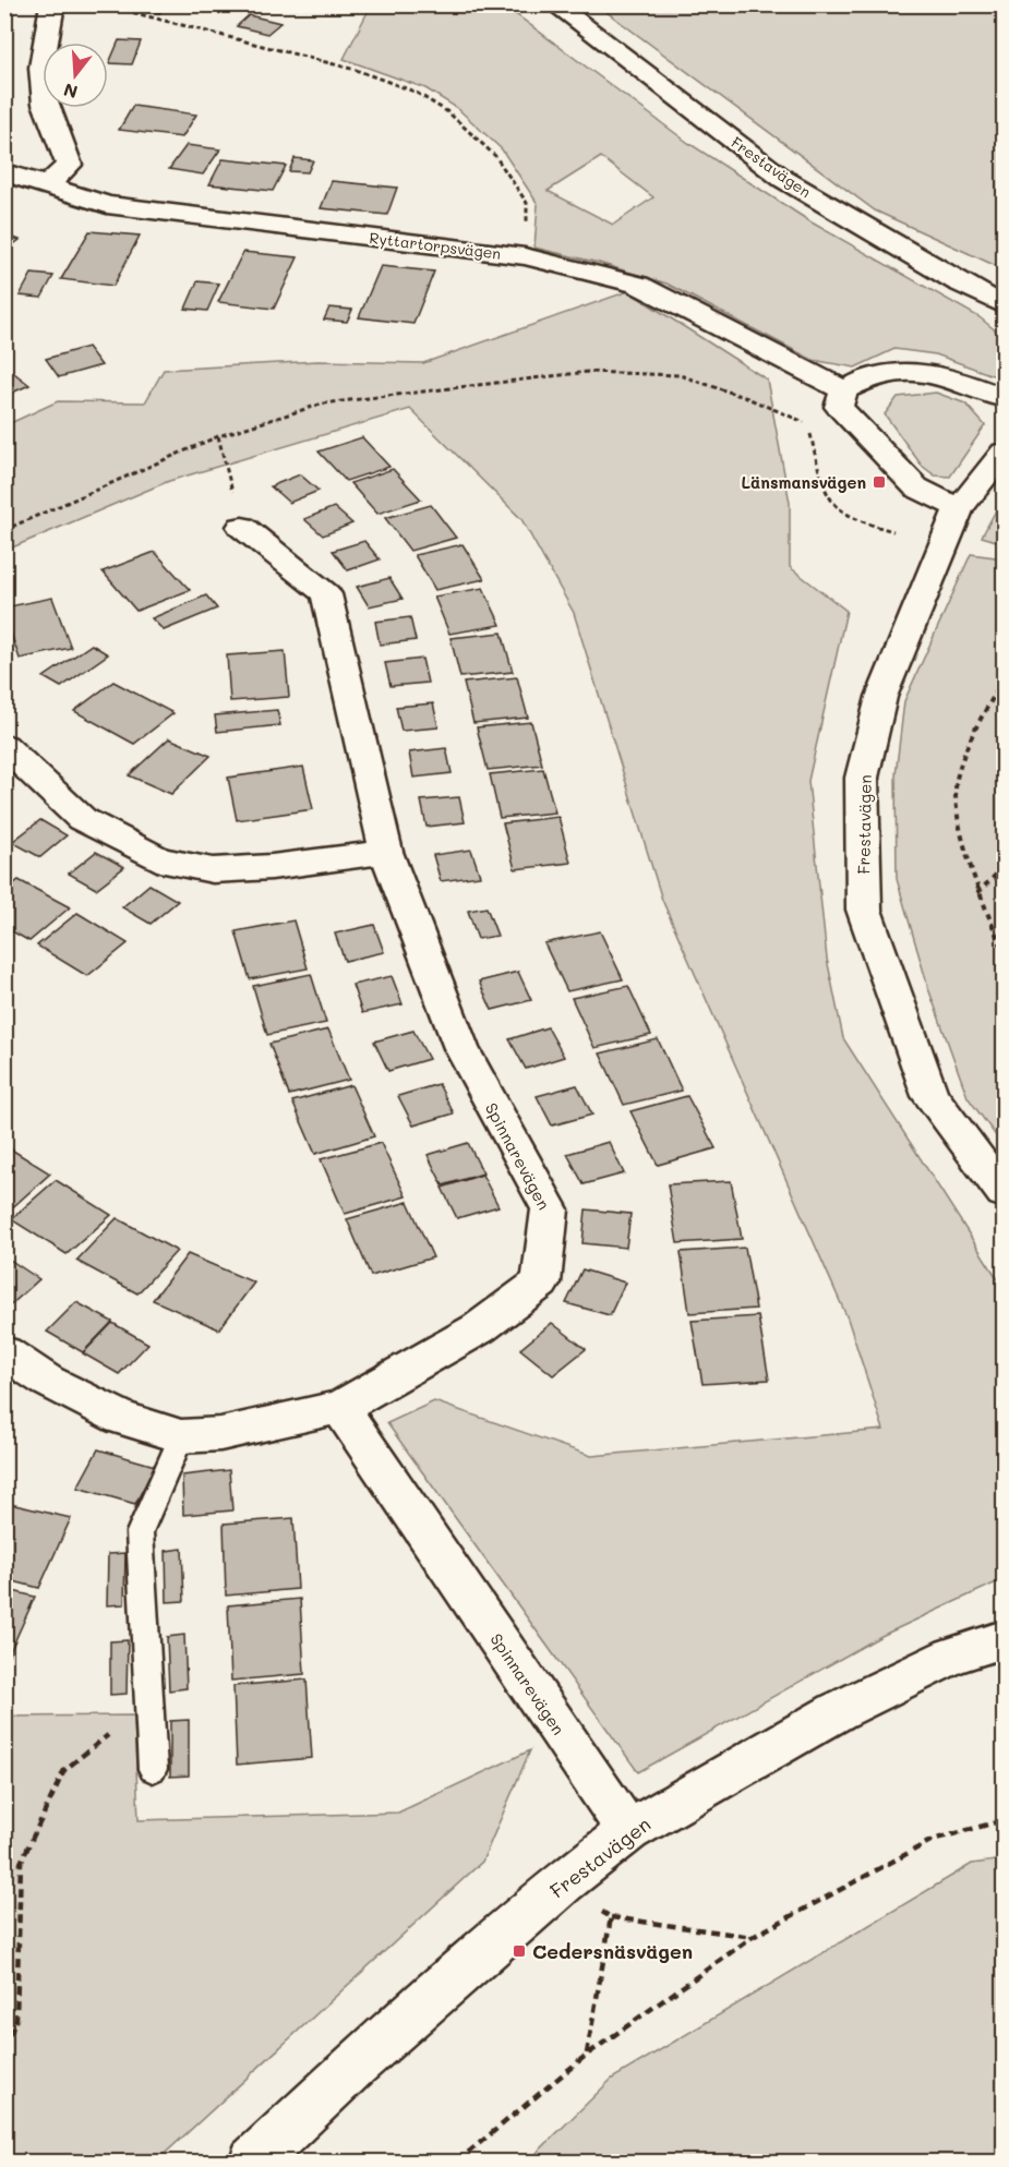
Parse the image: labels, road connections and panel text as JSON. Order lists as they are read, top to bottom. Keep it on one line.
{"streets":{"street":["Frestavägen","Ryttartorpsvägen","Spinnarevägen"]},"crossings":[["Frestavägen","Spinnarevägen"]],"places":{"transit":["Länsmansvägen","Cedersnäsvägen"]},"north":"bottom"}
